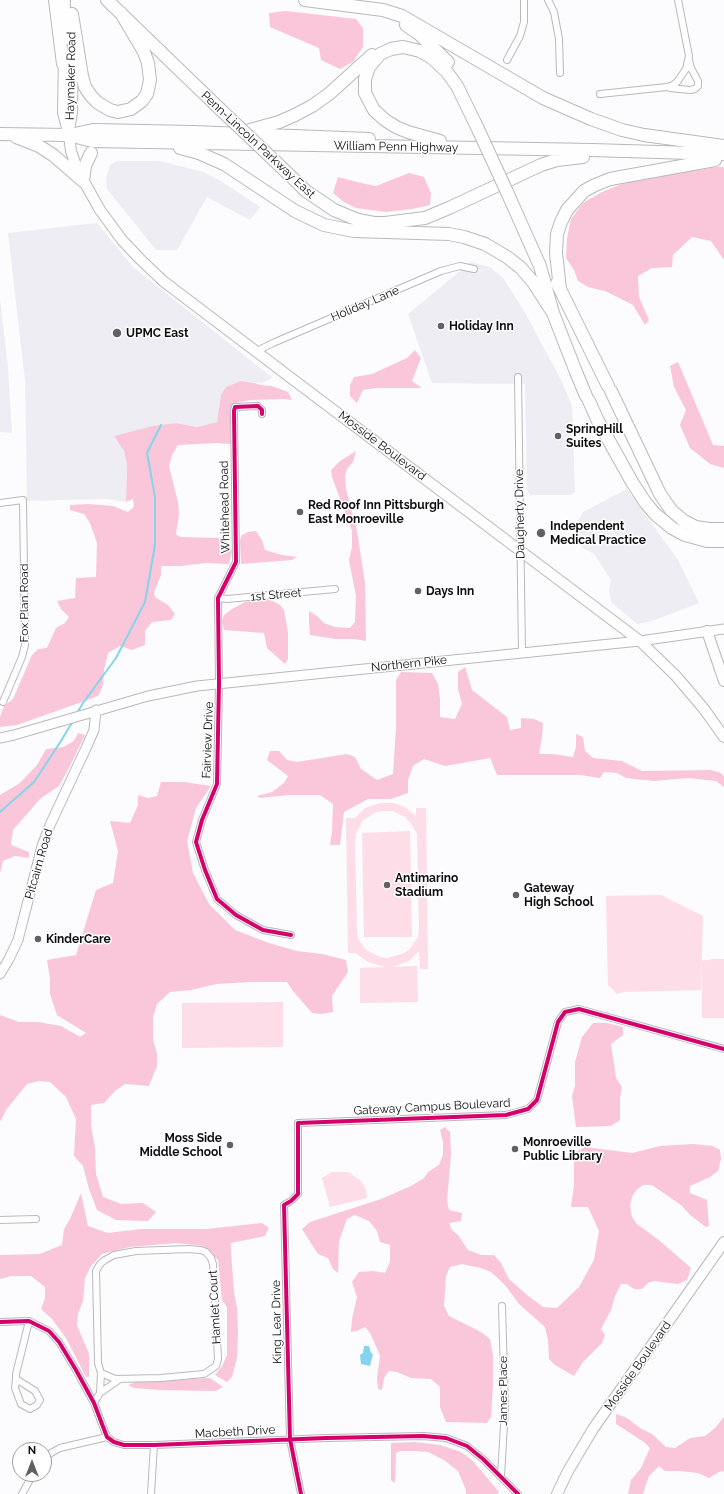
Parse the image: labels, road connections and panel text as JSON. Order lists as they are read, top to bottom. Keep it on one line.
{"streets":{"highway":["Penn-Lincoln Parkway East","William Penn Highway"],"main road":["Haymaker Road","Mosside Boulevard","Northern Pike","Pitcairn Road"],"street":["Holiday Lane","Whitehead Road","Daugherty Drive","1st Street","Fox Plan Road","Fairview Drive","Gateway Campus Boulevard","Hamlet Court","King Lear Drive","James Place","Macbeth Drive"]},"crossings":[["Haymaker Road","William Penn Highway"],["Haymaker Road","Mosside Boulevard"],["Penn-Lincoln Parkway East","William Penn Highway"],["William Penn Highway","Mosside Boulevard"],["Holiday Lane","Mosside Boulevard"],["Mosside Boulevard","Daugherty Drive"],["Mosside Boulevard","Northern Pike"],["Whitehead Road","1st Street"],["Whitehead Road","Northern Pike"],["Whitehead Road","Fairview Drive"],["Daugherty Drive","Northern Pike"],["Northern Pike","Fairview Drive"],["Northern Pike","Pitcairn Road"],["Gateway Campus Boulevard","King Lear Drive"],["King Lear Drive","Macbeth Drive"],["James Place","Macbeth Drive"]],"places":["Holiday Inn","UPMC East","SpringHill Suites","Red Roof Inn Pittsburgh East Monroeville","Independent Medical Practice","Days Inn","Antimarino Stadium","Gateway High School","KinderCare","Moss Side Middle School","Monroeville Public Library"],"north":"top"}
